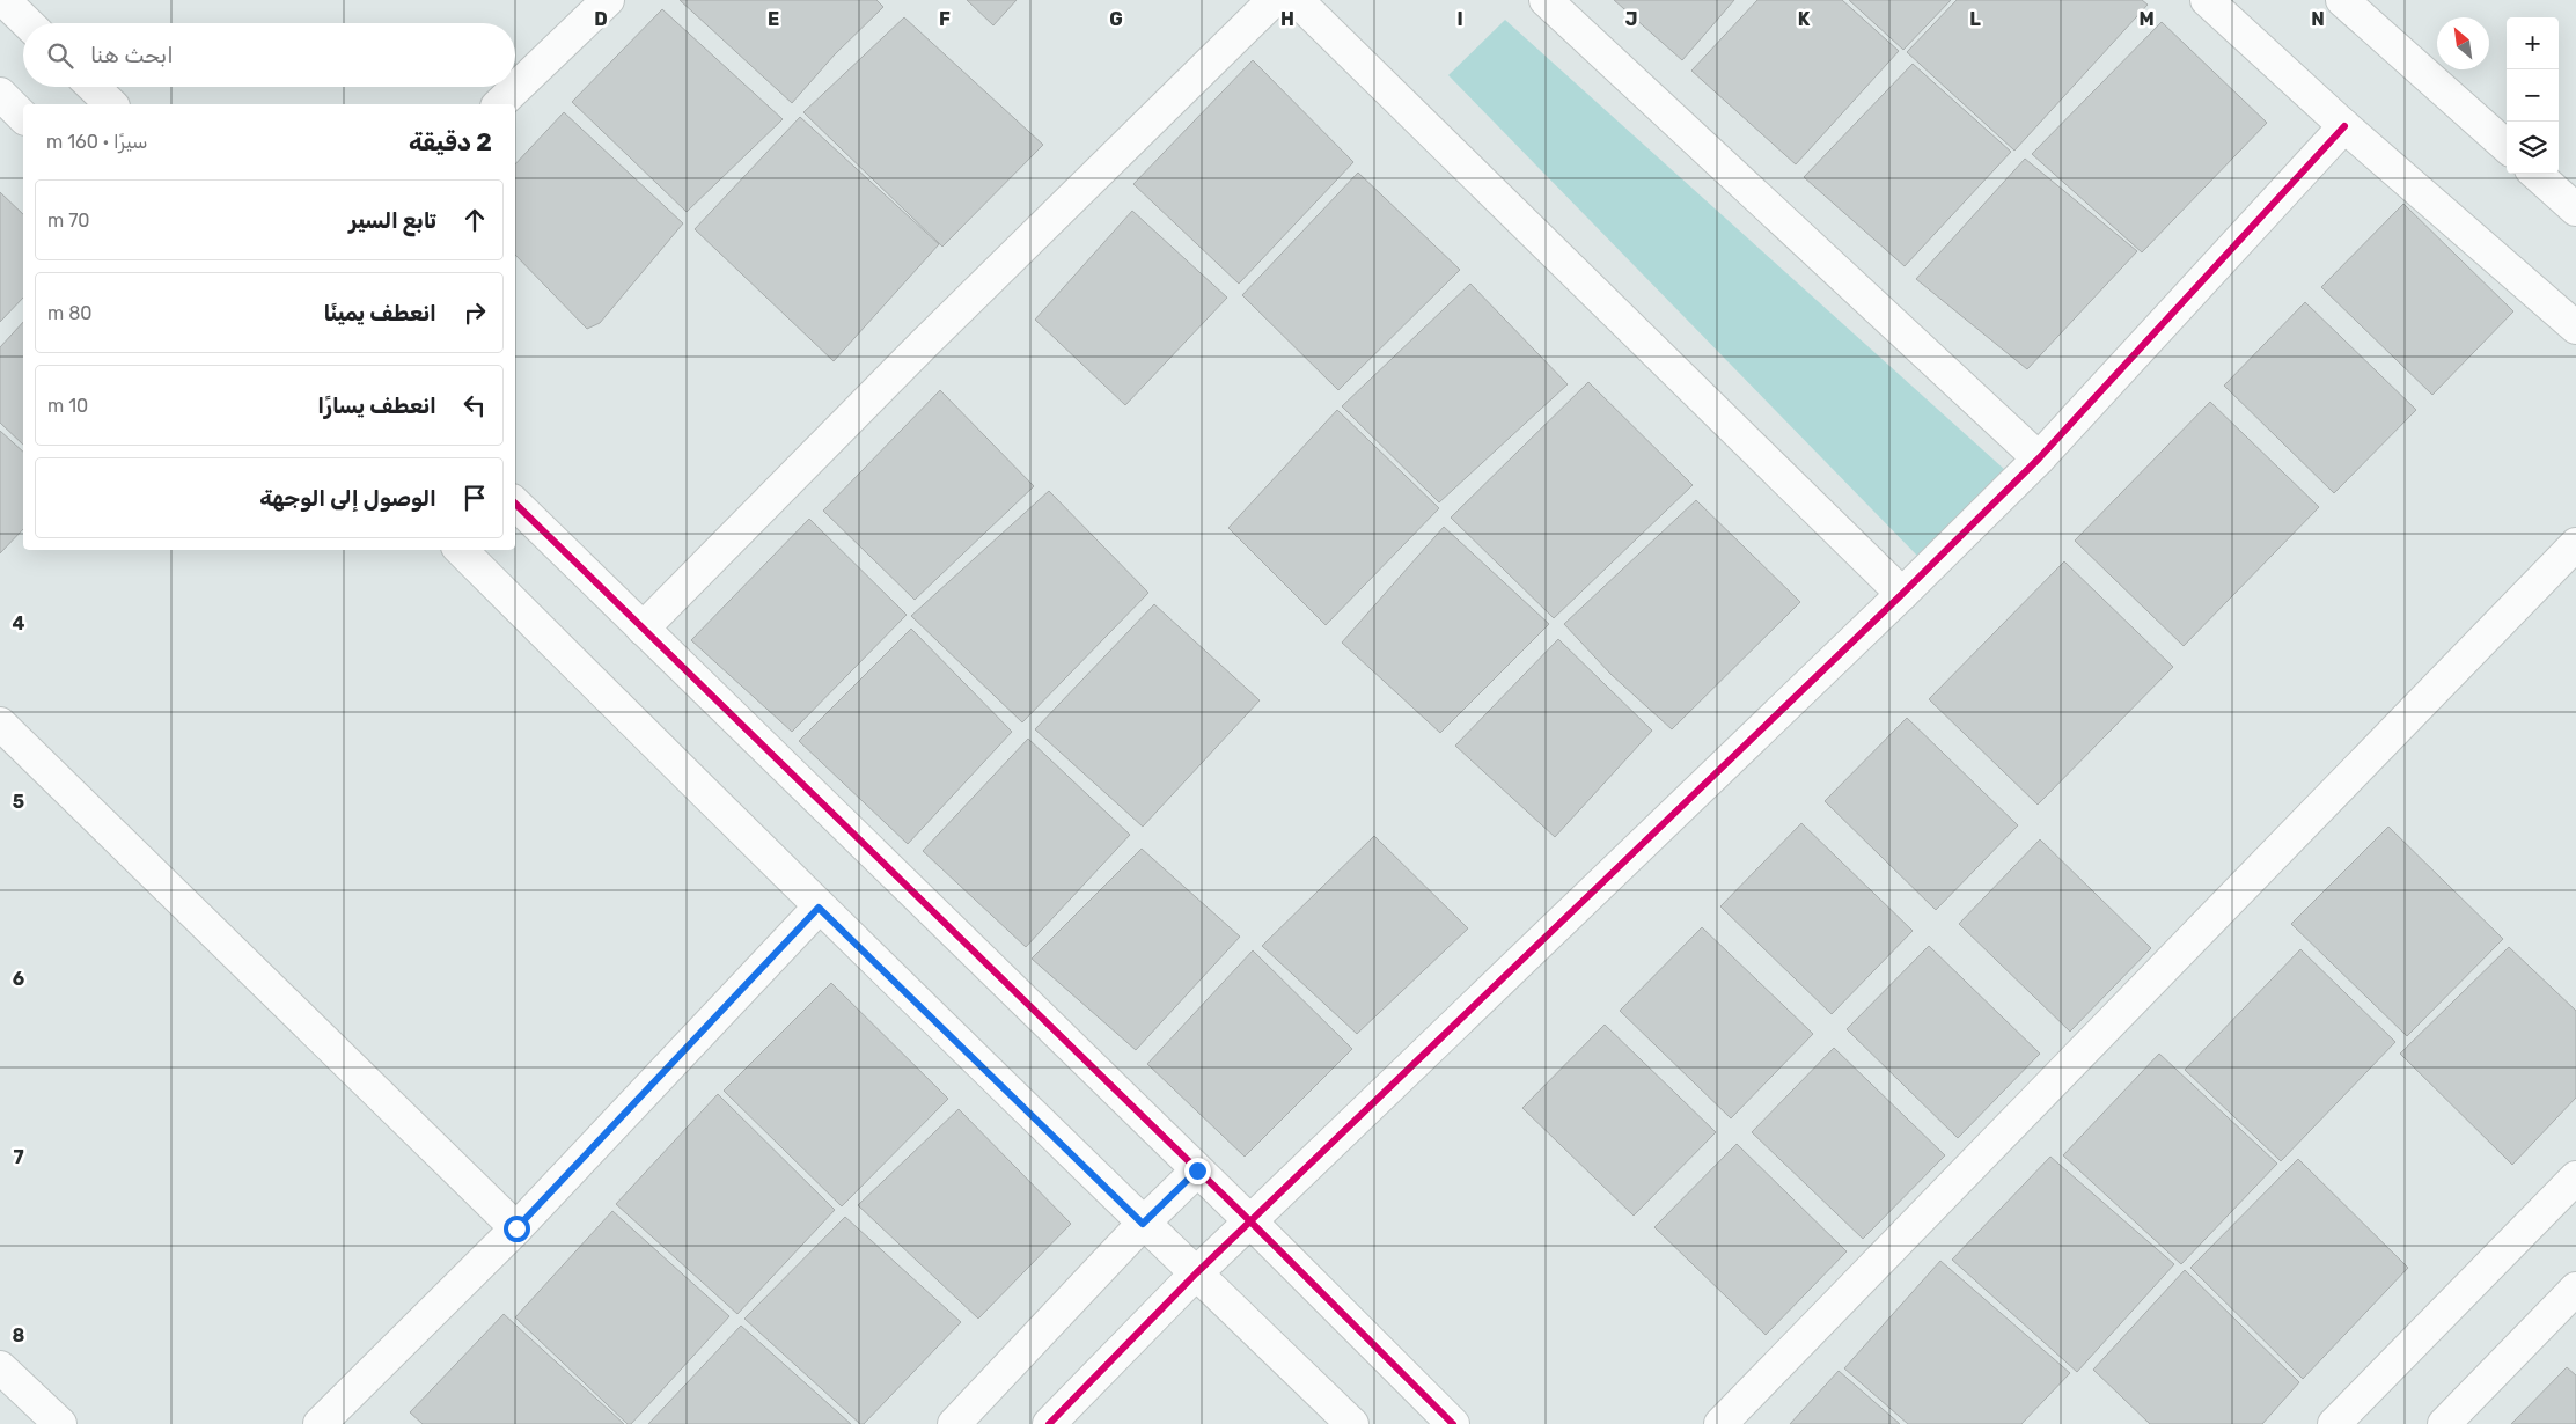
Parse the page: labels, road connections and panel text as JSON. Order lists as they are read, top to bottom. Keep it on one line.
{"north":"top left","page":{"map_buttons":["+","−"],"search":"ابحث هنا","heading":["2 دقيقة","سيرًا · 160 m"],"list":[["تابع السير","70 m"],["انعطف يمينًا","80 m"],["انعطف يسارًا","10 m"],"الوصول إلى الوجهة"]},"grid":{"columns":["D","E","F","G","H","I","J","K","L","M","N"],"rows":["4","5","6","7","8"]}}
